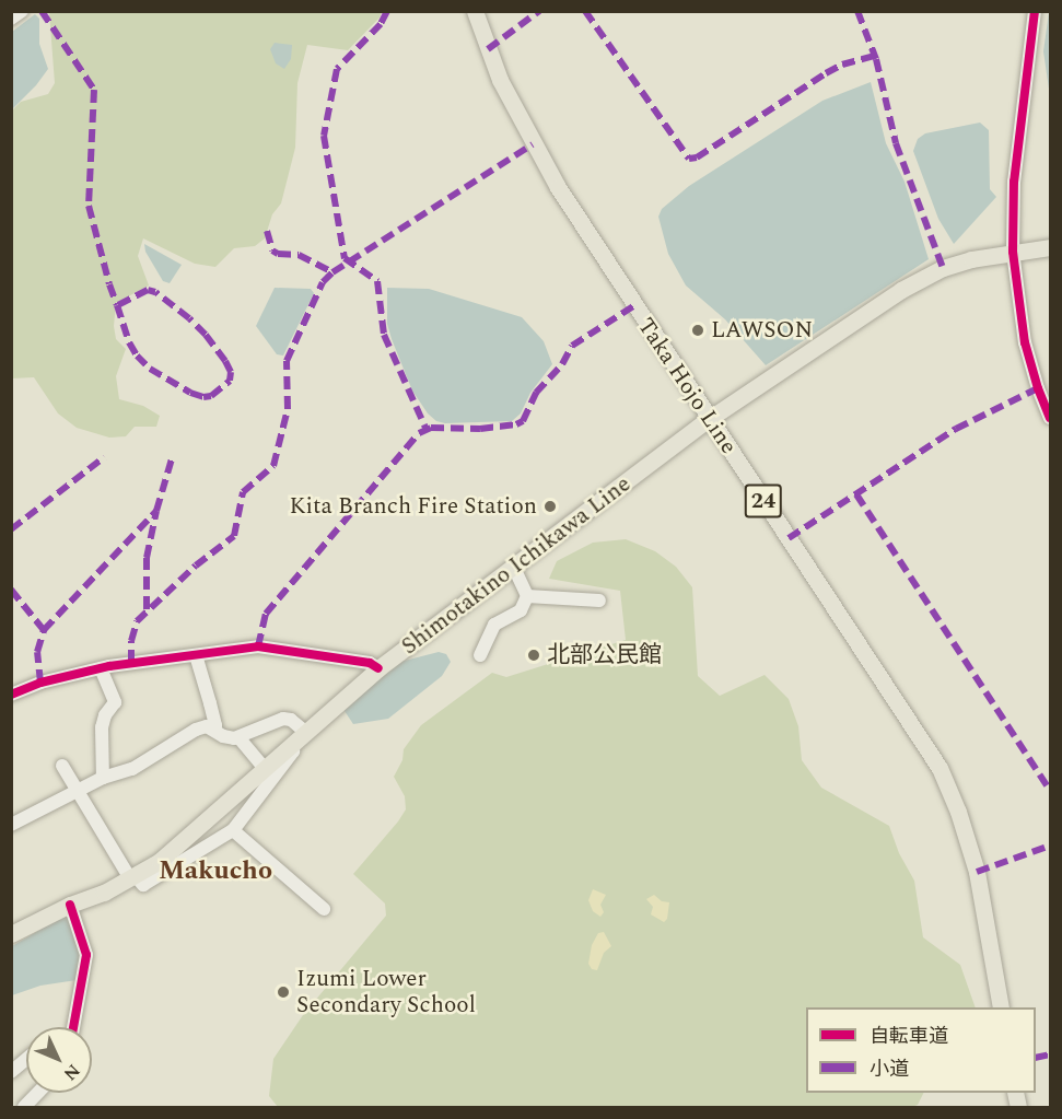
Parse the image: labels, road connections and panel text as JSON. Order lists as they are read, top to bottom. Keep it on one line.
{"streets":{"main road":["Taka Hojo Line","24","Shimotakino Ichikawa Line"]},"crossings":[["Taka Hojo Line","Shimotakino Ichikawa Line"]],"districts":["Makucho"],"places":["LAWSON","Kita Branch Fire Station","北部公民館","Izumi Lower Secondary School"],"legend":["自転車道","小道"],"north":"bottom right"}
